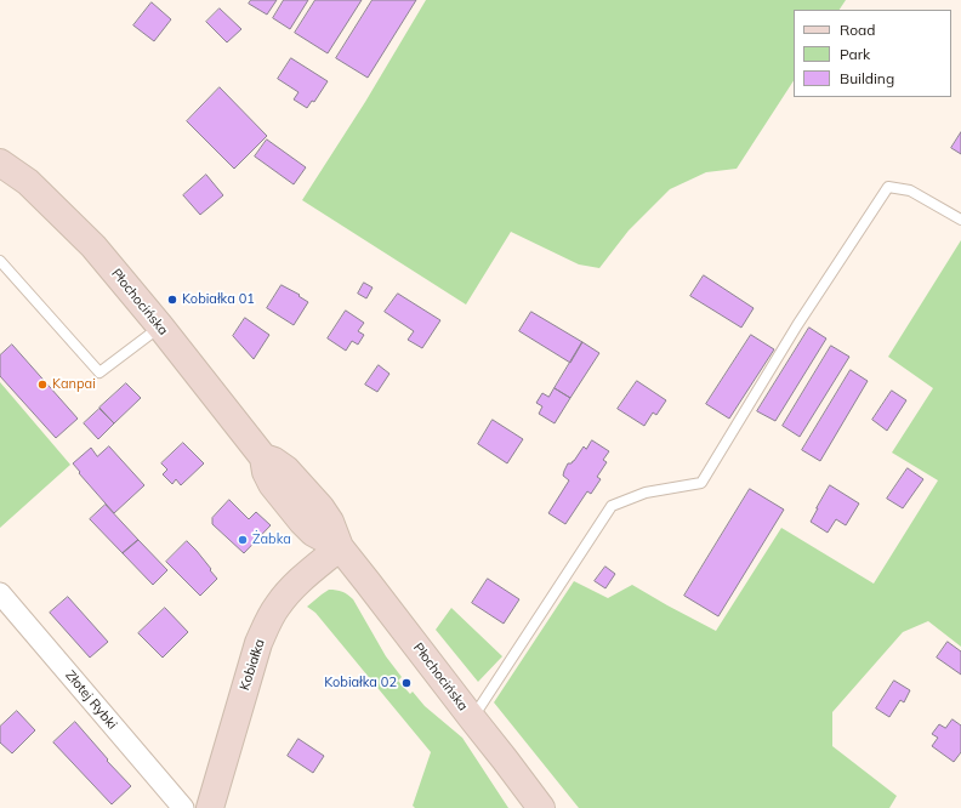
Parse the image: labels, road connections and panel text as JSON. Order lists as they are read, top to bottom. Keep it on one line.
{"streets":{"main road":["Płochocińska","Kobiałka"],"street":["Złotej Rybki"]},"crossings":[["Płochocińska","Kobiałka"]],"places":["Kobiałka 01","Kanpai","Żabka","Kobiałka 02"],"legend":["Road","Park","Building"]}
